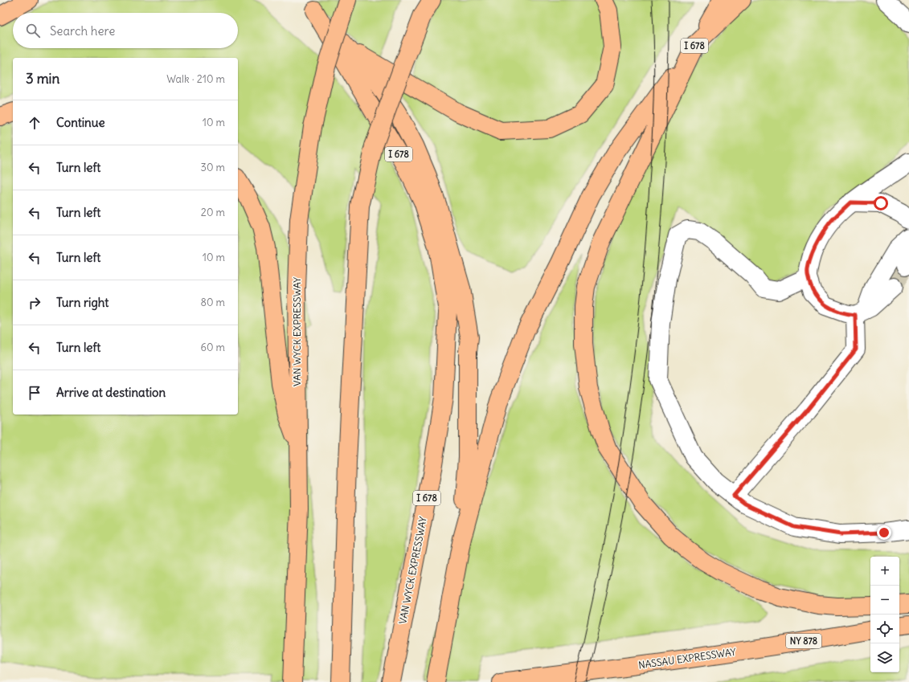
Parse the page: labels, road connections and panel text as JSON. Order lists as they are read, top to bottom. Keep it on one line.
{"streets":{"highway":["I 678","VAN WYCK EXPRESSWAY","NY 878","NASSAU EXPRESSWAY"]},"page":{"search":"Search here","heading":["3 min","Walk · 210 m"],"list":[["Continue","10 m"],["Turn left","30 m"],["Turn left","20 m"],["Turn left","10 m"],["Turn right","80 m"],["Turn left","60 m"],"Arrive at destination"],"map_buttons":["+","−"]}}
